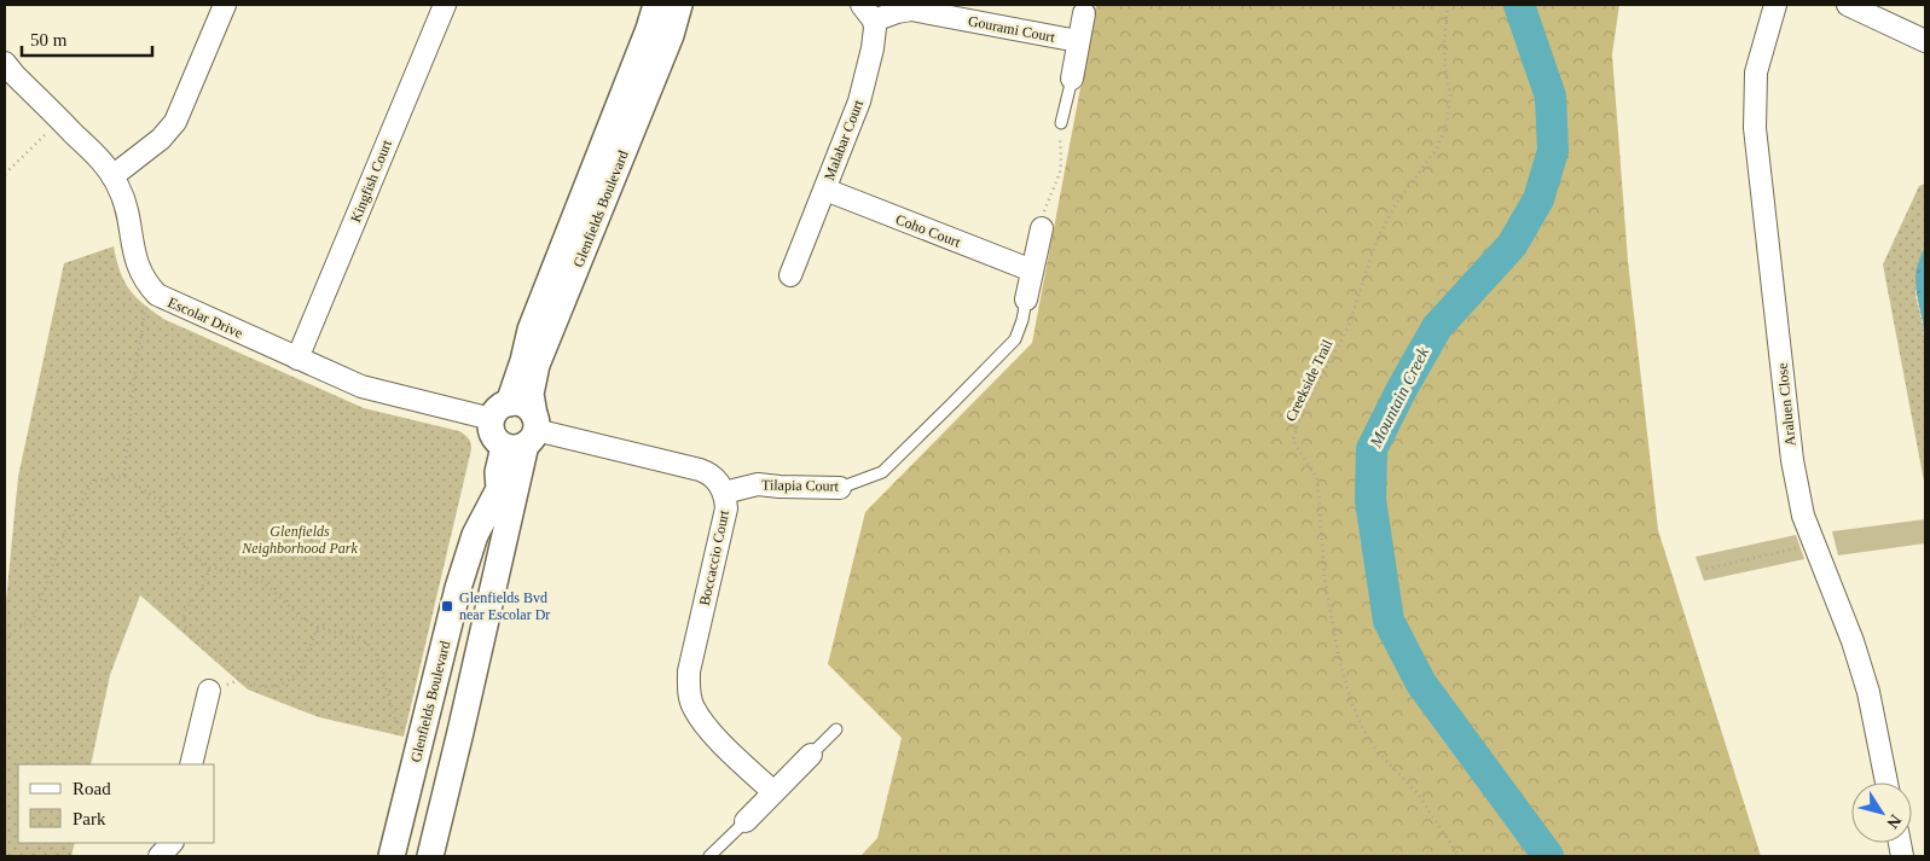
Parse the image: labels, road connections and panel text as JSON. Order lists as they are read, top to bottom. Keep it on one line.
{"streets":{"street":["Gourami Court","Malabar Court","Kingfish Court","Glenfields Boulevard","Coho Court","Escolar Drive","Araluen Close","Tilapia Court","Boccaccio Court"],"path":["Creekside Trail"]},"crossings":[["Gourami Court","Malabar Court"],["Malabar Court","Coho Court"],["Kingfish Court","Escolar Drive"],["Glenfields Boulevard","Escolar Drive"],["Glenfields Boulevard","Boccaccio Court"],["Tilapia Court","Boccaccio Court"]],"water":["Mountain Creek"],"parks":["Glenfields Neighborhood Park"],"places":{"transit":["Glenfields Bvd near Escolar Dr"]},"legend":["Road","Park"],"scale_bar":"50 m","north":"bottom right"}
